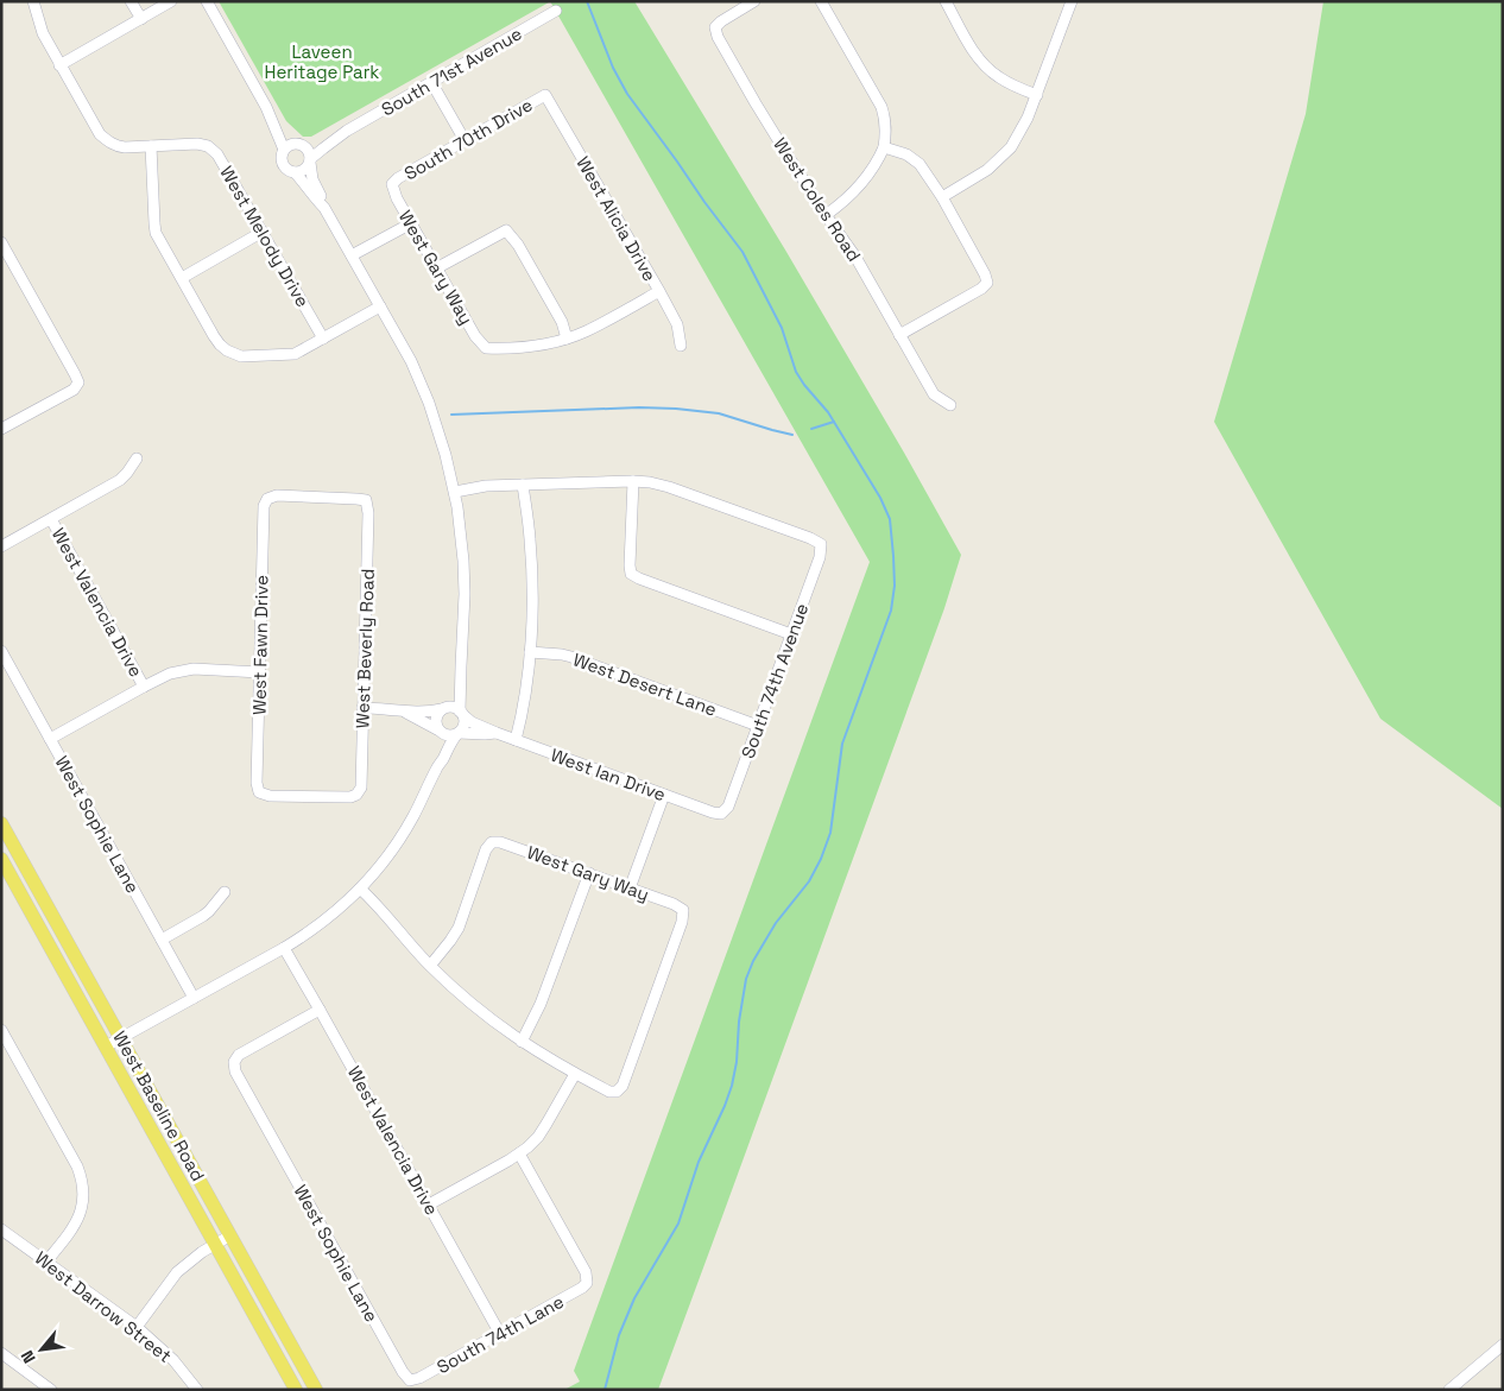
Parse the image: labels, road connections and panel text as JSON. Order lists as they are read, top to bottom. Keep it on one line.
{"streets":{"main road":["West Baseline Road"],"street":["South 71st Avenue","South 70th Drive","West Coles Road","West Alicia Drive","West Melody Drive","West Gary Way","West Valencia Drive","West Fawn Drive","West Beverly Road","South 74th Avenue","West Desert Lane","West Ian Drive","West Sophie Lane","West Darrow Street","South 74th Lane"]},"crossings":[["South 70th Drive","West Alicia Drive"],["South 70th Drive","West Gary Way"],["West Valencia Drive","West Sophie Lane"],["West Valencia Drive","South 74th Lane"],["West Fawn Drive","West Beverly Road"],["South 74th Avenue","West Desert Lane"],["South 74th Avenue","West Ian Drive"],["West Sophie Lane","South 74th Lane"]],"parks":["Laveen Heritage Park"],"north":"bottom left"}
